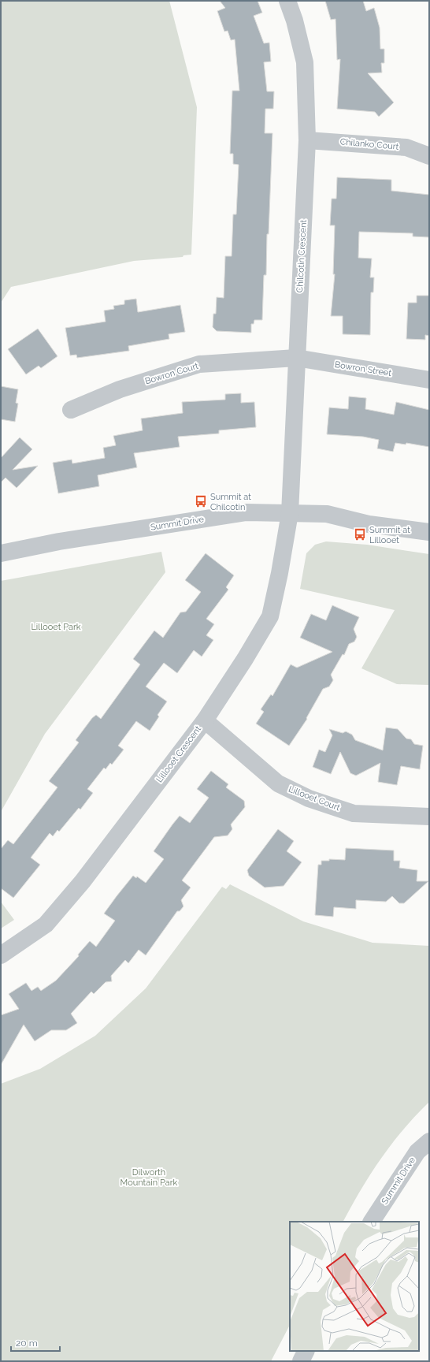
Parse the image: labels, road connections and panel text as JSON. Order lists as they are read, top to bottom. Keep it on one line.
{"streets":{"street":["Chilanko Court","Chilcotin Crescent","Bowron Street","Bowron Court","Summit Drive","Lillooet Crescent","Lillooet Court"]},"crossings":[["Chilanko Court","Chilcotin Crescent"],["Chilcotin Crescent","Bowron Street"],["Chilcotin Crescent","Bowron Court"],["Chilcotin Crescent","Summit Drive"],["Chilcotin Crescent","Lillooet Crescent"],["Bowron Street","Bowron Court"],["Summit Drive","Lillooet Crescent"],["Lillooet Crescent","Lillooet Court"]],"parks":["Lillooet Park","Dilworth Mountain Park"],"places":{"bus stop":["Summit at Chilcotin","Summit at Lillooet"]},"scale_bar":"20 m"}
